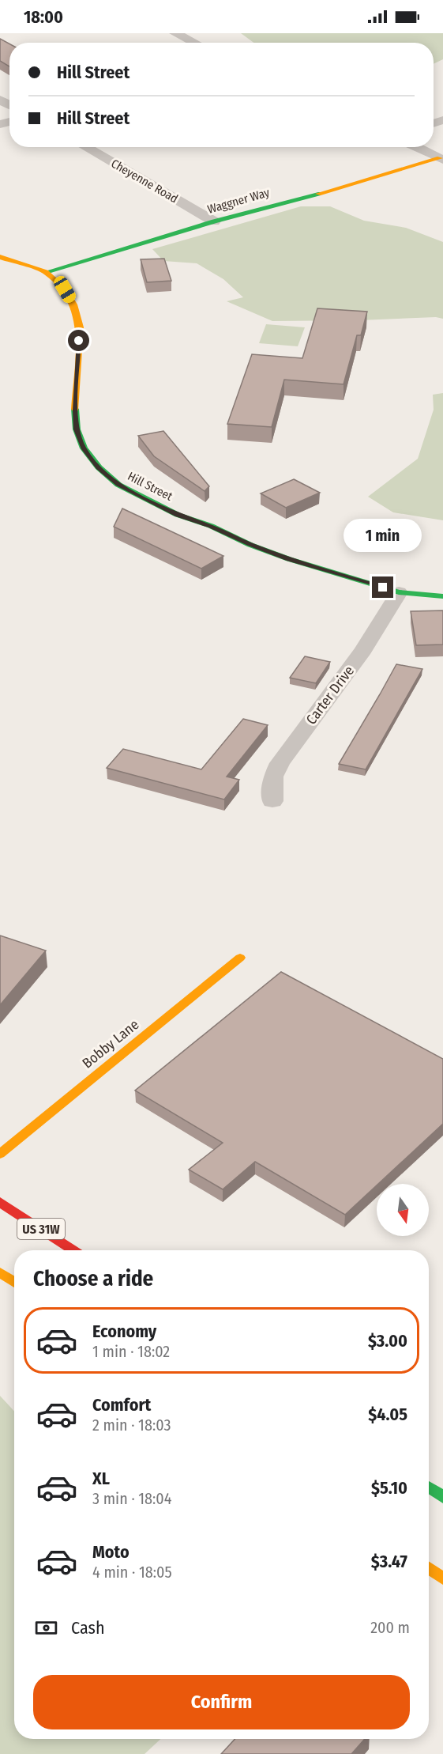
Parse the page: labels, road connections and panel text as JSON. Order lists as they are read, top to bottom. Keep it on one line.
{"streets":{"main road":["Waggner Way","Hill Street","Bobby Lane","US 31W"],"street":["Cheyenne Road","Carter Drive"]},"crossings":[["Cheyenne Road","Waggner Way"],["Waggner Way","Hill Street"],["Hill Street","Carter Drive"]],"north":"bottom","page":{"status":"18:00","banner":["Hill Street","Hill Street"],"bubble":"1 min","heading":"Choose a ride","list":[{"name":"Economy","note":"1 min · 18:02","value":"$3.00"},{"name":"Comfort","note":"2 min · 18:03","value":"$4.05"},{"name":"XL","note":"3 min · 18:04","value":"$5.10"},{"name":"Moto","note":"4 min · 18:05","value":"$3.47"}],"pay":["Cash","200 m"],"buttons":"Confirm"}}
